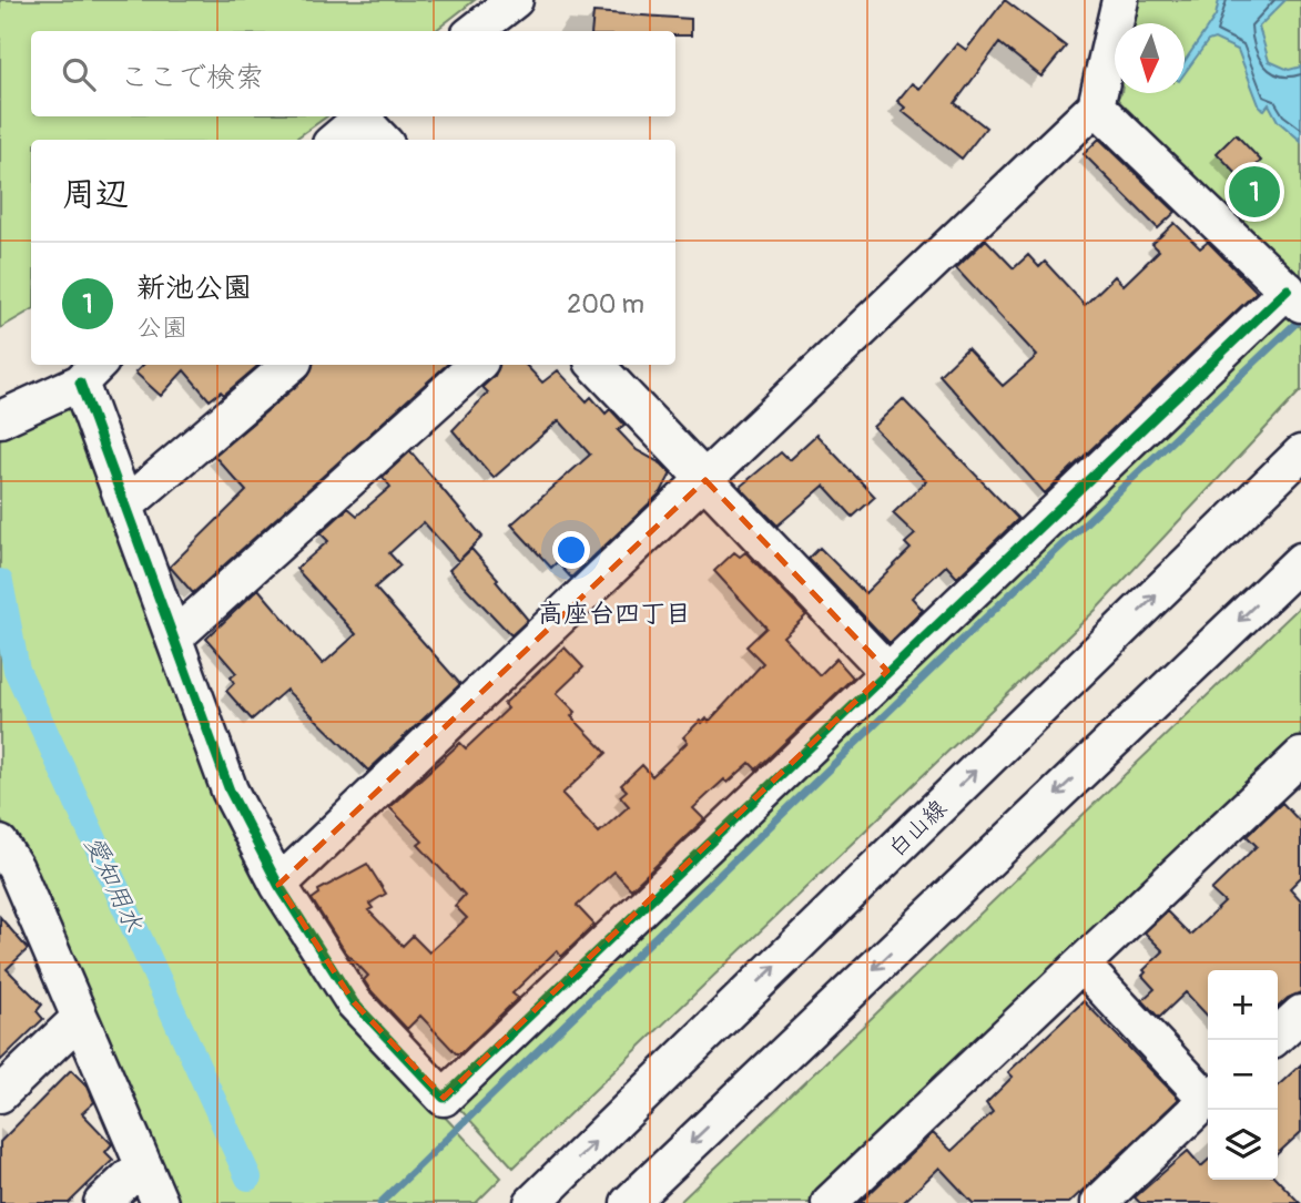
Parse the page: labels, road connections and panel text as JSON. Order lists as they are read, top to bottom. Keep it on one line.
{"streets":{"street":["白山線"]},"districts":["高座台四丁目"],"water":["愛知用水"],"north":"bottom","page":{"search":"ここで検索","heading":"周辺","pins":"1","list":[{"mark":"1","name":"新池公園","note":"公園","value":"200 m"}],"map_buttons":["+","−"]}}
